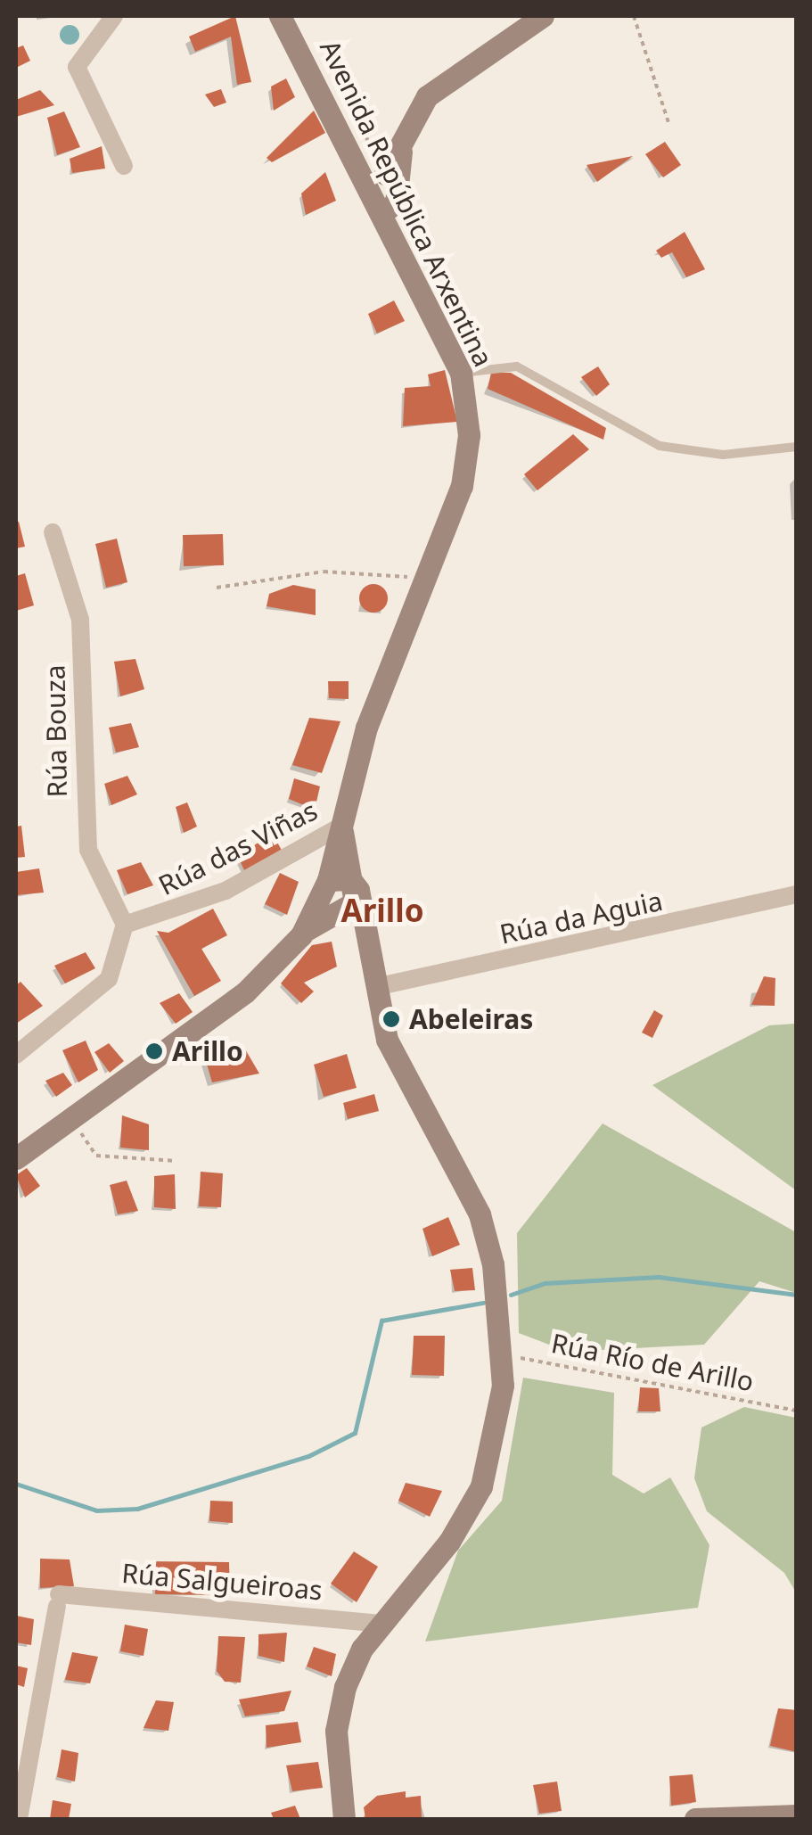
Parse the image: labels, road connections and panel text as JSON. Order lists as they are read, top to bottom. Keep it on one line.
{"streets":{"street":["Avenida República Arxentina","Rúa Bouza","Rúa das Viñas","Rúa da Aguia","Rúa Salgueiroas"],"path":["Rúa Río de Arillo"]},"crossings":[["Avenida República Arxentina","Rúa das Viñas"],["Rúa Bouza","Rúa das Viñas"]],"districts":["Arillo"],"places":["Abeleiras","Arillo"]}
